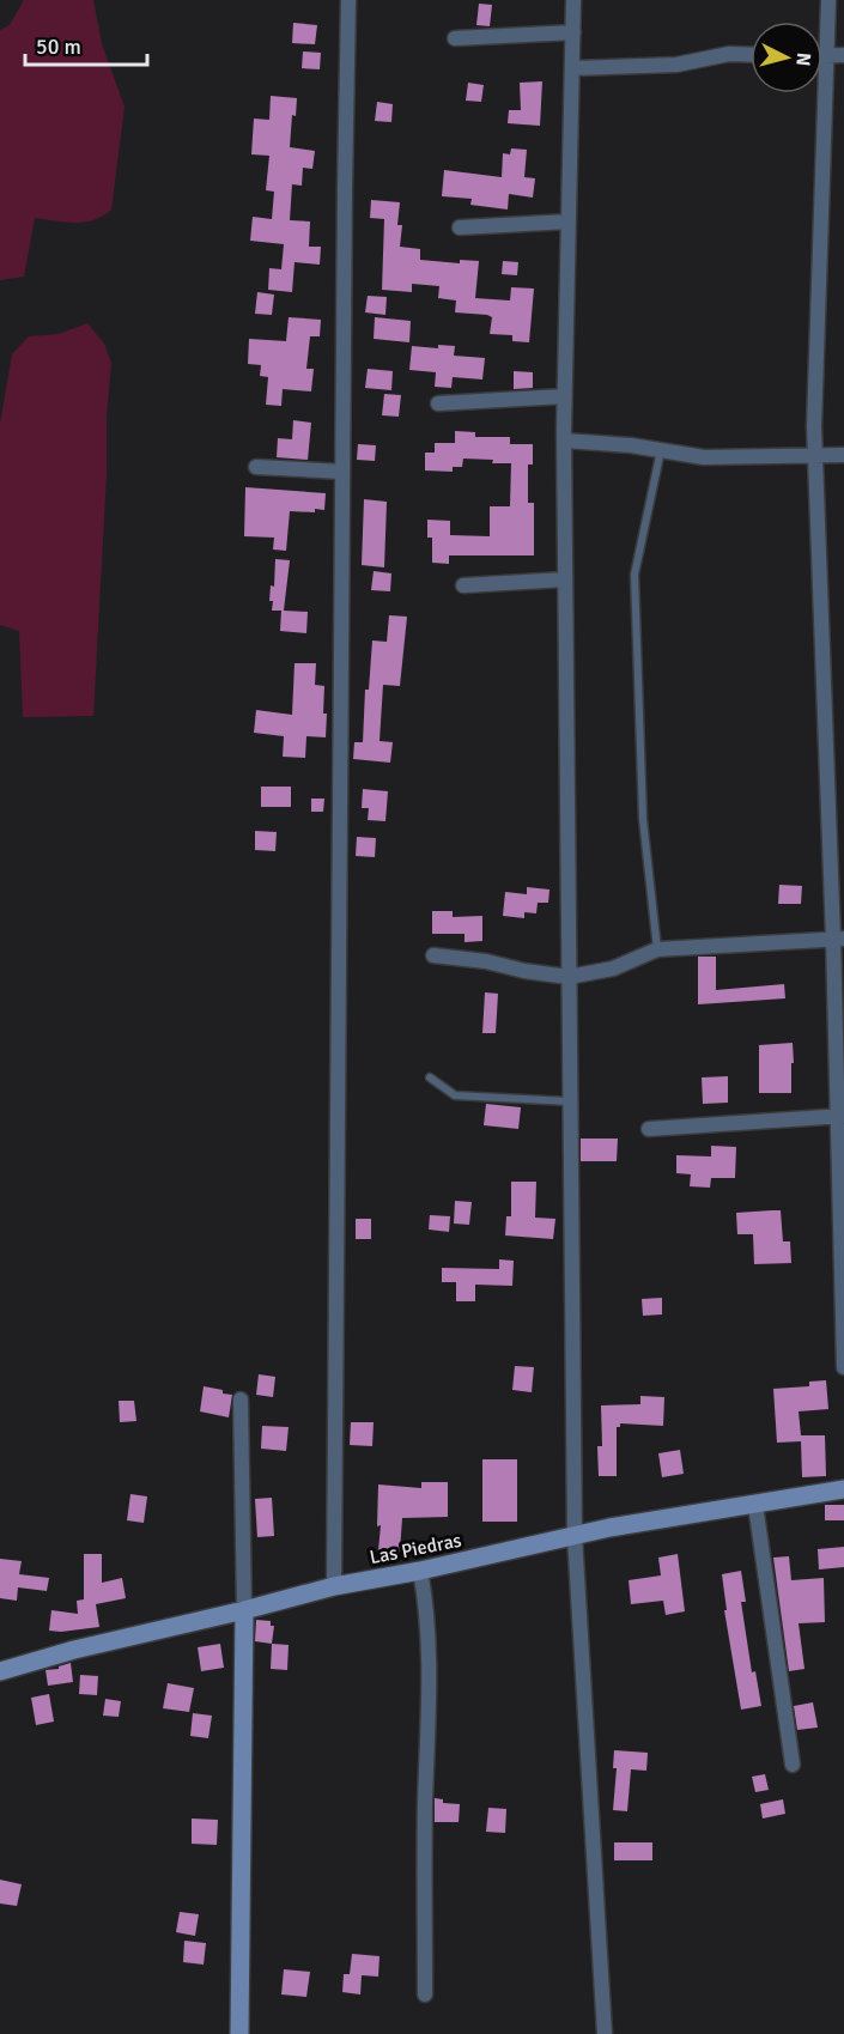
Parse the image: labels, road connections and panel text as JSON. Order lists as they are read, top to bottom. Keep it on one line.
{"streets":{"street":["Las Piedras"]},"scale_bar":"50 m","north":"right"}
